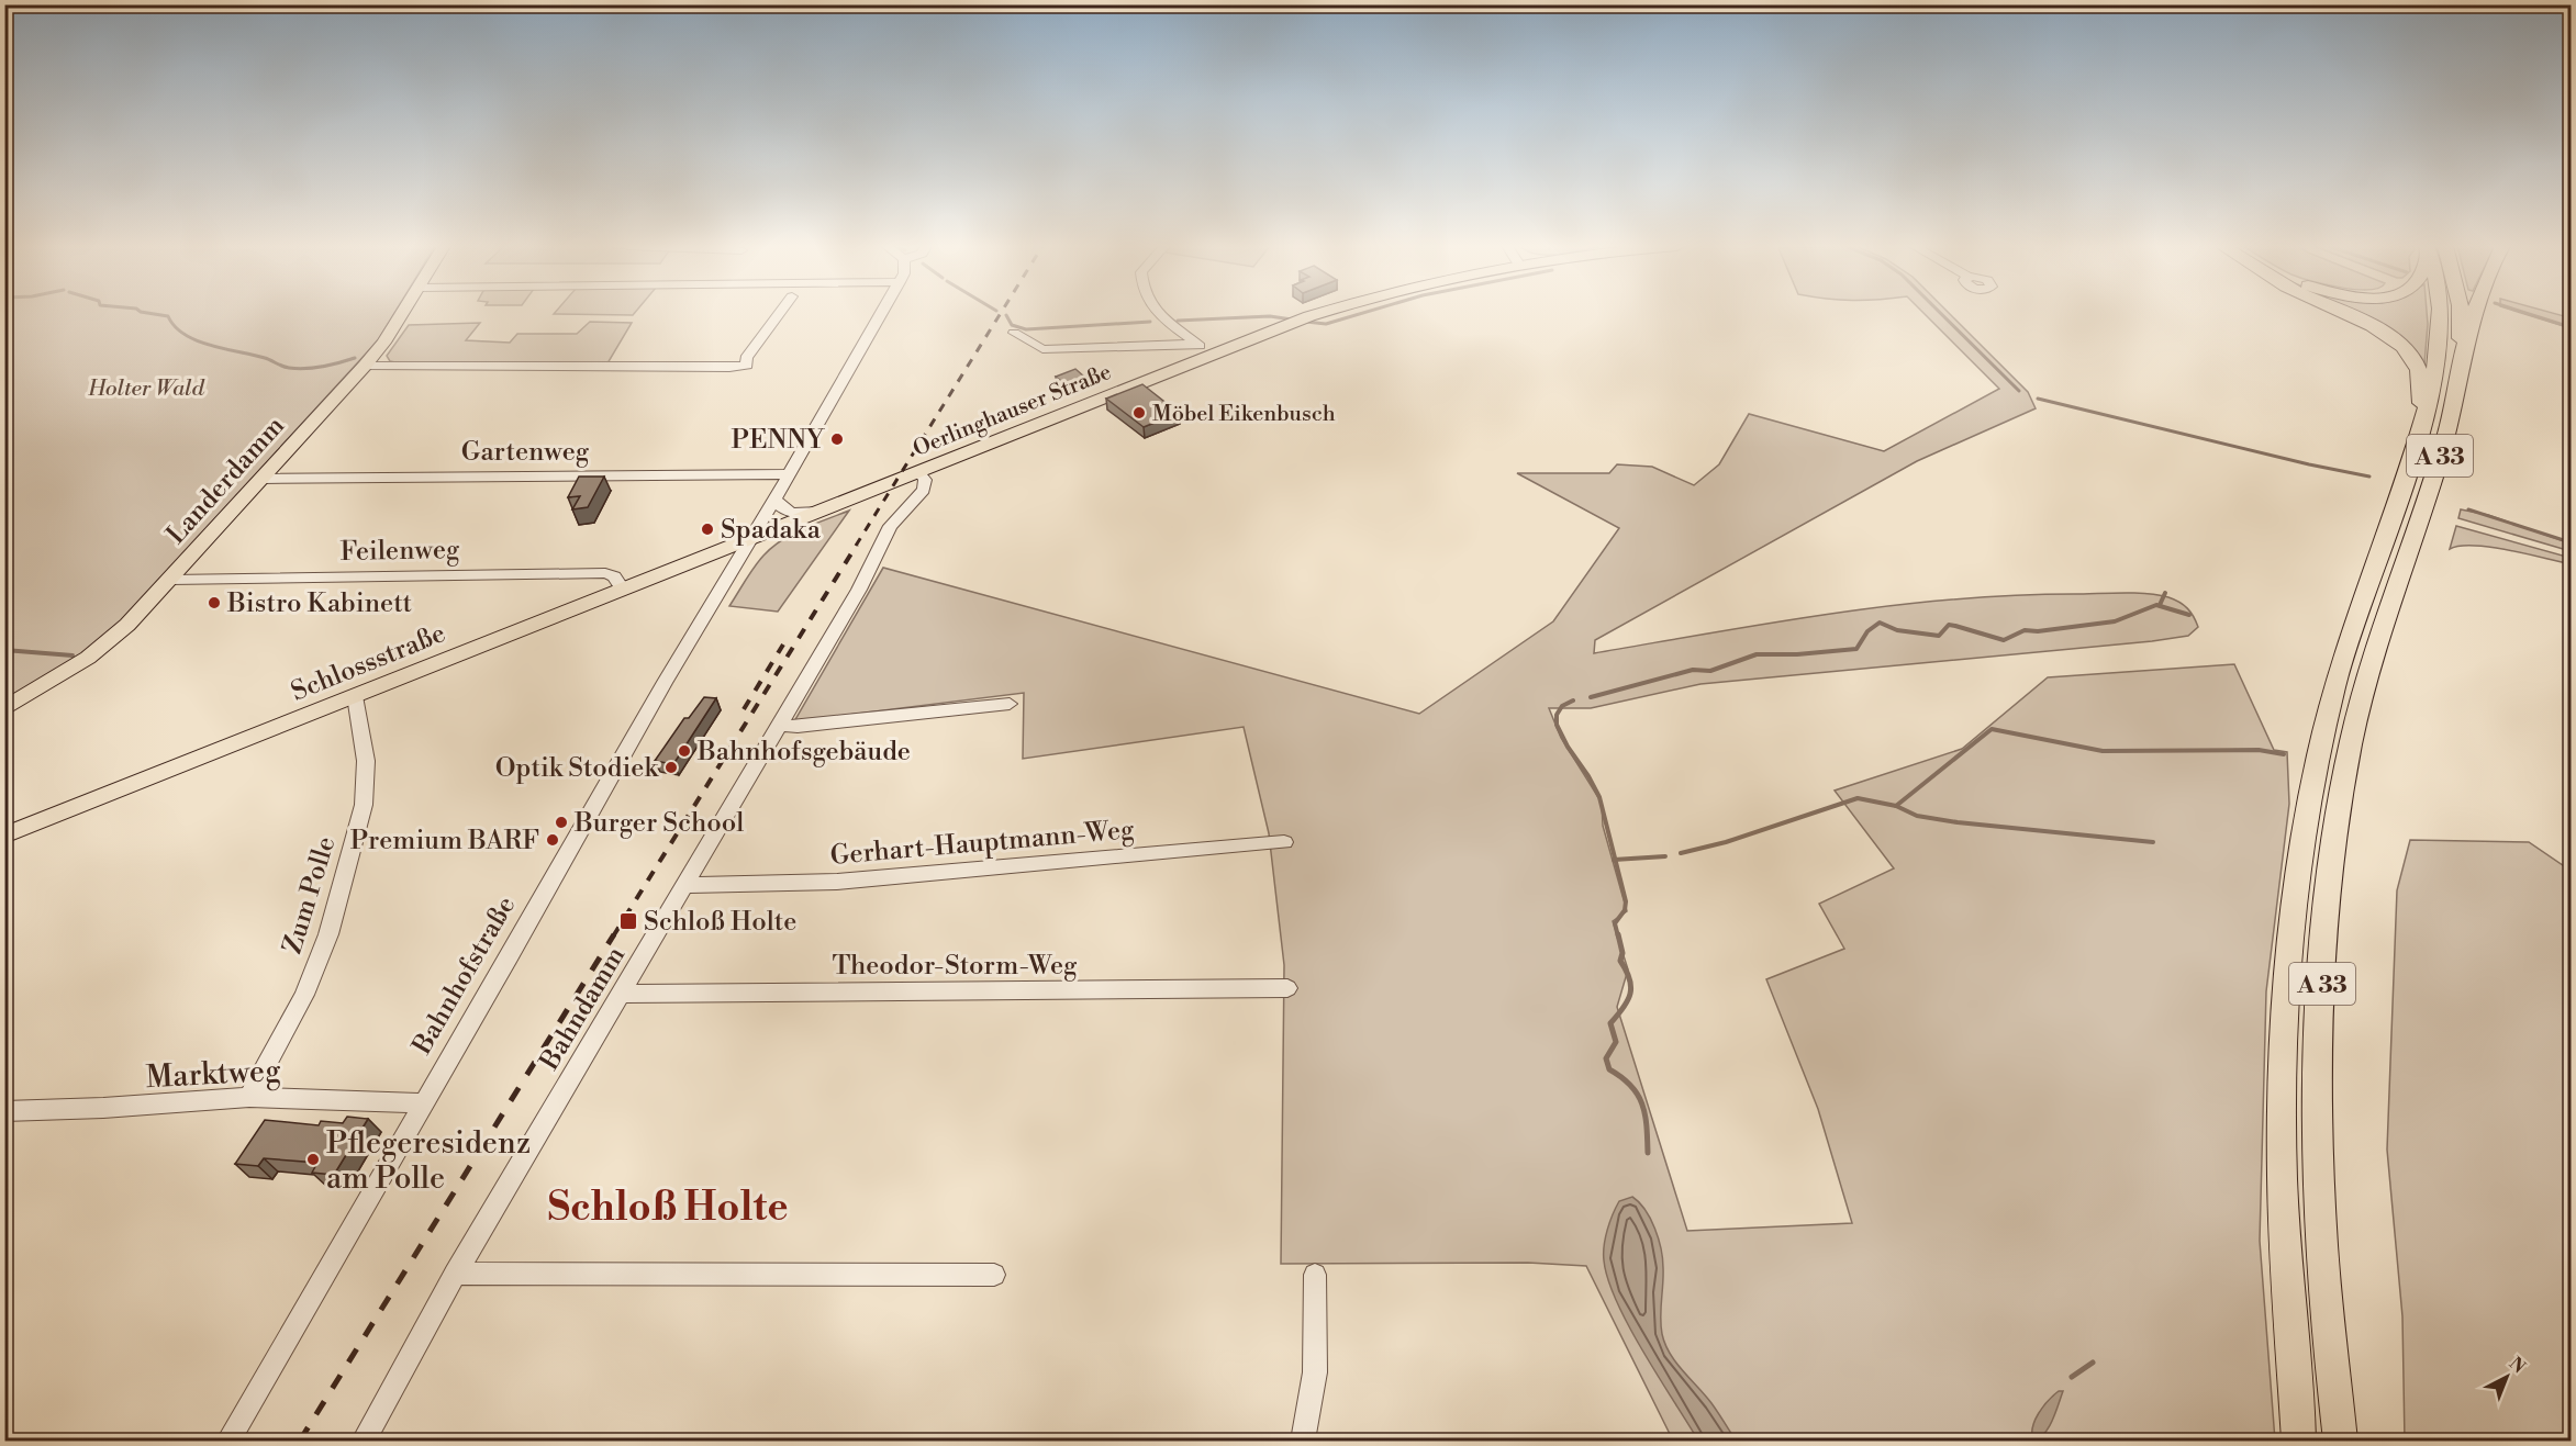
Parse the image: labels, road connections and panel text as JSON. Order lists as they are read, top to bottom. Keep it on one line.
{"streets":{"highway":["A 33"],"main road":["Oerlinghauser Straße","Landerdamm","Schlossstraße"],"street":["Gartenweg","Feilenweg","Gerhart-Hauptmann-Weg","Zum Polle","Theodor-Storm-Weg","Bahnhofstraße","Bahndamm","Marktweg"]},"crossings":[["Oerlinghauser Straße","Schlossstraße"],["Oerlinghauser Straße","Bahnhofstraße"],["Oerlinghauser Straße","Bahndamm"],["Gartenweg","Landerdamm"],["Gartenweg","Bahnhofstraße"],["Landerdamm","Feilenweg"],["Feilenweg","Schlossstraße"],["Schlossstraße","Zum Polle"],["Schlossstraße","Bahnhofstraße"],["Gerhart-Hauptmann-Weg","Bahndamm"],["Zum Polle","Marktweg"],["Theodor-Storm-Weg","Bahndamm"],["Bahnhofstraße","Marktweg"]],"districts":["Schloß Holte"],"parks":["Holter Wald"],"places":{"other":["Möbel Eikenbusch","PENNY","Spadaka","Bistro Kabinett","Bahnhofsgebäude","Optik Stodiek","Burger School","Premium BARF","Pflegeresidenz am Polle"],"transit":["Schloß Holte"]},"north":"top right"}
